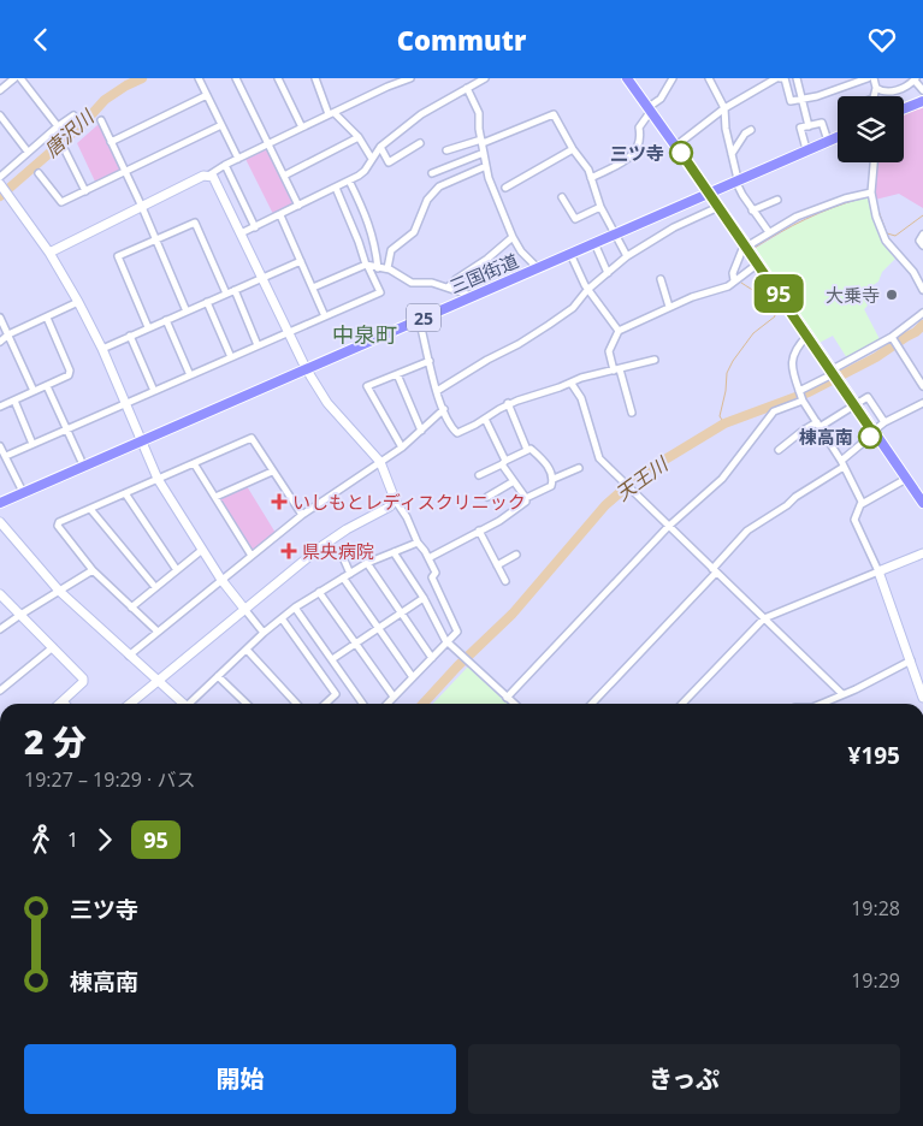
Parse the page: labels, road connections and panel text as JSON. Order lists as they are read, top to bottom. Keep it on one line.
{"streets":{"main road":["三国街道","25"]},"districts":["中泉町"],"water":["唐沢川","天王川"],"places":{"other":["三ツ寺","大乗寺","棟高南"],"health":["いしもとレディスクリニック","県央病院"]},"lines":["bus line 95"],"page":{"header":"Commutr","on_map":"95","heading":["2 分","19:27 – 19:29 · バス","¥195"],"legs":["1","95"],"list":[{"name":"三ツ寺","value":"19:28"},{"name":"棟高南","value":"19:29"}],"buttons":["開始","きっぷ"]}}
